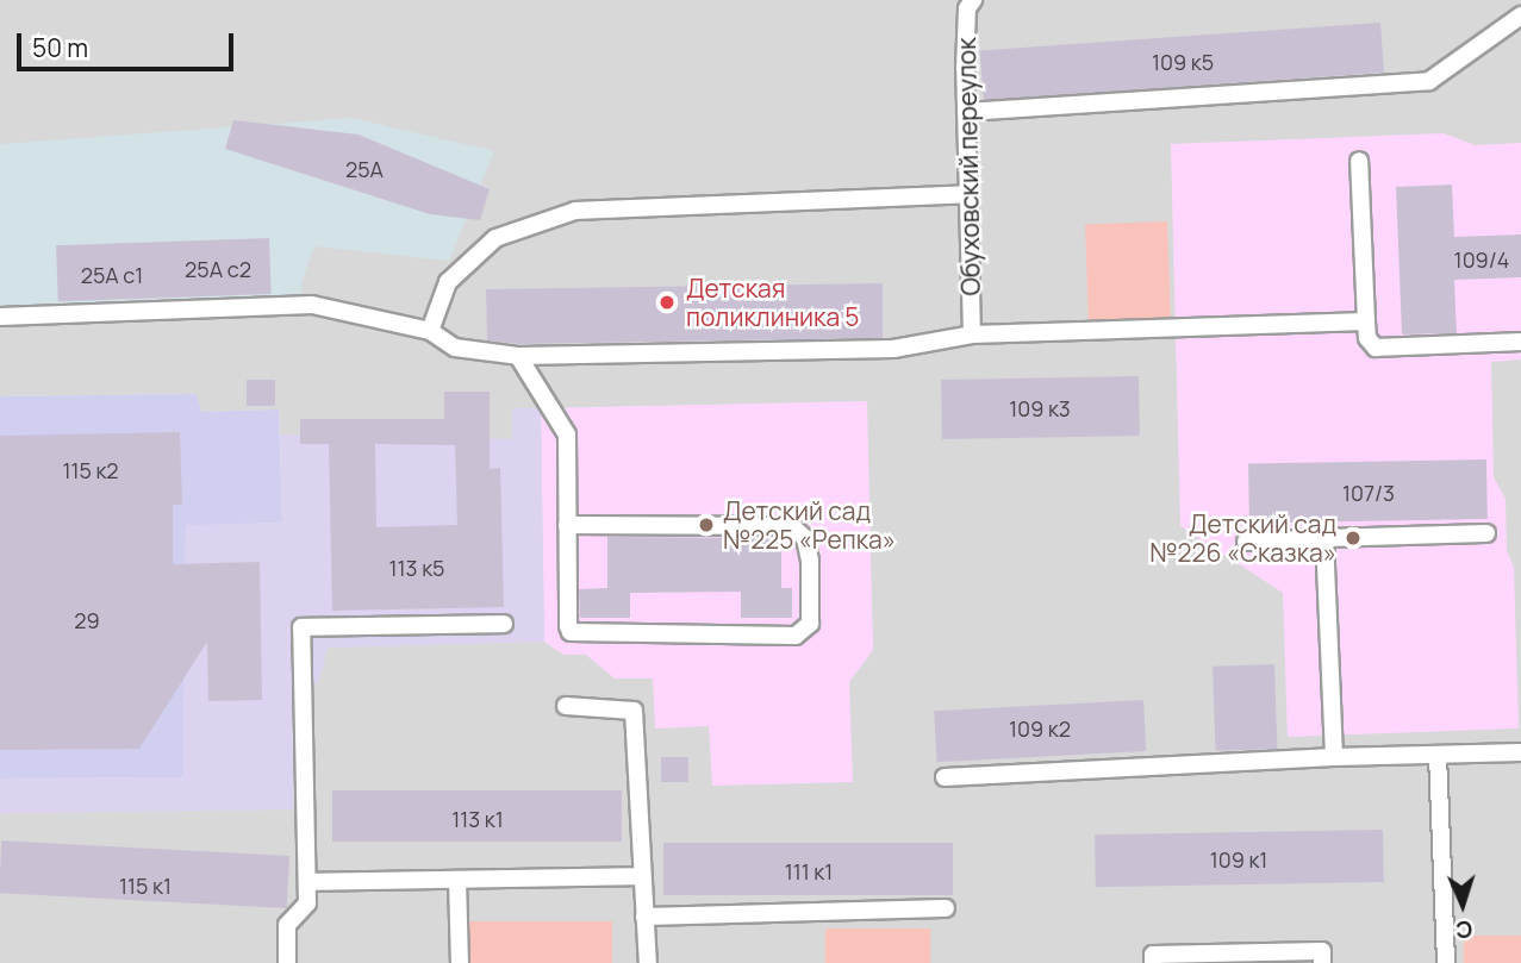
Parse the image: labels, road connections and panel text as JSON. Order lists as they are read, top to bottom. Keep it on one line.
{"streets":{"lane":["Обуховский переулок"]},"places":["Детская поликлиника 5","Детский сад №225 «Репка»","Детский сад №226 «Сказка»"],"house_numbers":["109 к5","25А","109/4","25А с2","25А с1","109 к3","115 к2","107/3","113 к5","29","109 к2","113 к1","109 к1","111 к1","115 к1"],"scale_bar":"50 m","north":"bottom"}
